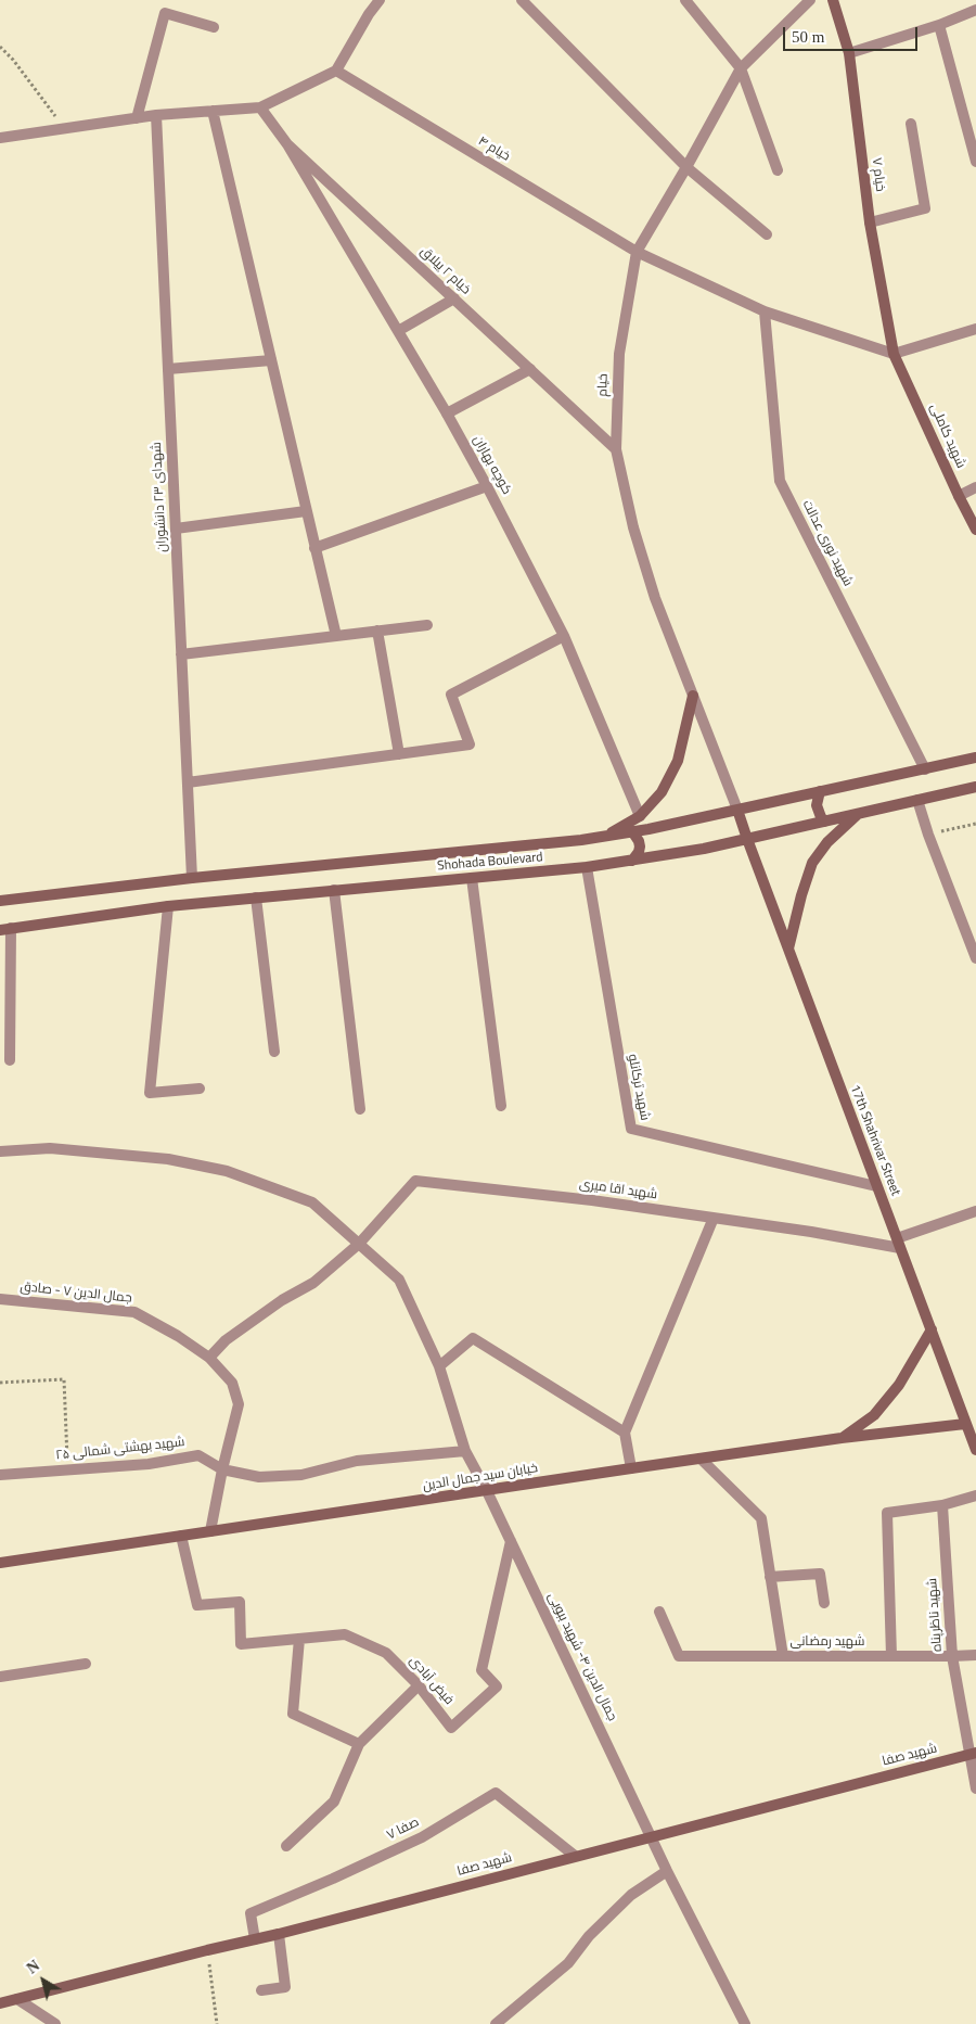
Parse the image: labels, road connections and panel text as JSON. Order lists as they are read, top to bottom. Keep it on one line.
{"streets":{"main road":["خیام ۷","شهید کاملی","Shohada Boulevard","17th Shahrivar Street","خیابان سید جمال الدین","شهید صفا"],"street":["خیام ۴","خیام ۲ ییلاق","خیام","کوچه بهاران","شهدای ۲۳ دانشوران","شهید نوری عدالت","شهید ترکانلو","شهید اقا میری","جمال الدین ۷ - صادق","۲۵ شهید بهشتی شمالی","شهید ناظرپناه","شهید رمضانی","جمال الدین ۴- شهید ببویی","فیض آبادی","صفا ۷"]},"crossings":[["خیام ۴","خیام ۷"],["خیام ۴","خیام"],["خیام ۴","شهید کاملی"],["خیام ۴","شهید نوری عدالت"],["خیام ۷","شهید کاملی"],["خیام ۲ ییلاق","خیام"],["خیام ۲ ییلاق","کوچه بهاران"],["خیام","Shohada Boulevard"],["خیام","17th Shahrivar Street"],["شهدای ۲۳ دانشوران","Shohada Boulevard"],["شهید نوری عدالت","Shohada Boulevard"],["Shohada Boulevard","شهید ترکانلو"],["Shohada Boulevard","17th Shahrivar Street"],["شهید ترکانلو","17th Shahrivar Street"],["17th Shahrivar Street","شهید اقا میری"],["17th Shahrivar Street","خیابان سید جمال الدین"],["شهید اقا میری","جمال الدین ۴- شهید ببویی"],["جمال الدین ۷ - صادق","۲۵ شهید بهشتی شمالی"],["جمال الدین ۷ - صادق","خیابان سید جمال الدین"],["۲۵ شهید بهشتی شمالی","جمال الدین ۴- شهید ببویی"],["خیابان سید جمال الدین","جمال الدین ۴- شهید ببویی"],["خیابان سید جمال الدین","فیض آبادی"],["شهید ناظرپناه","شهید رمضانی"],["شهید ناظرپناه","شهید صفا"],["جمال الدین ۴- شهید ببویی","فیض آبادی"],["جمال الدین ۴- شهید ببویی","شهید صفا"],["شهید صفا","صفا ۷"]],"scale_bar":"50 m","north":"top left"}
